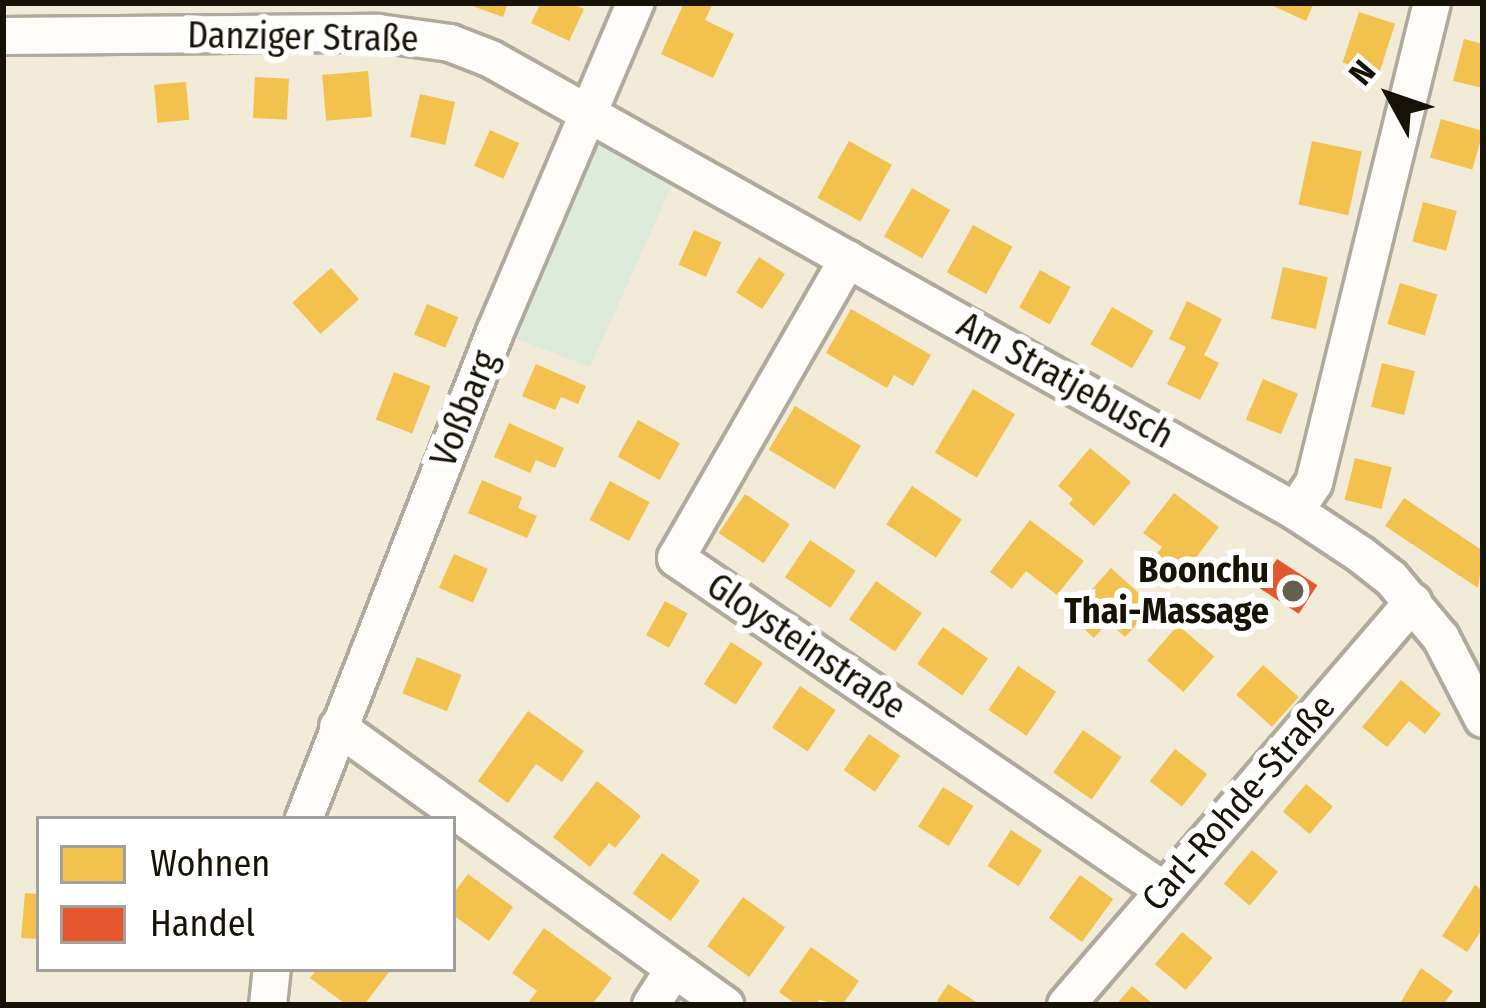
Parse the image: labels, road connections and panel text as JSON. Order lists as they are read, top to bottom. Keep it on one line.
{"streets":{"street":["Danziger Straße","Am Stratjebusch","Voßbarg","Gloysteinstraße","Carl-Rohde-Straße"]},"crossings":[["Danziger Straße","Am Stratjebusch"],["Danziger Straße","Voßbarg"],["Am Stratjebusch","Voßbarg"],["Am Stratjebusch","Gloysteinstraße"],["Am Stratjebusch","Carl-Rohde-Straße"],["Gloysteinstraße","Carl-Rohde-Straße"]],"places":["Boonchu Thai-Massage"],"legend":["Wohnen","Handel"],"north":"top left"}
